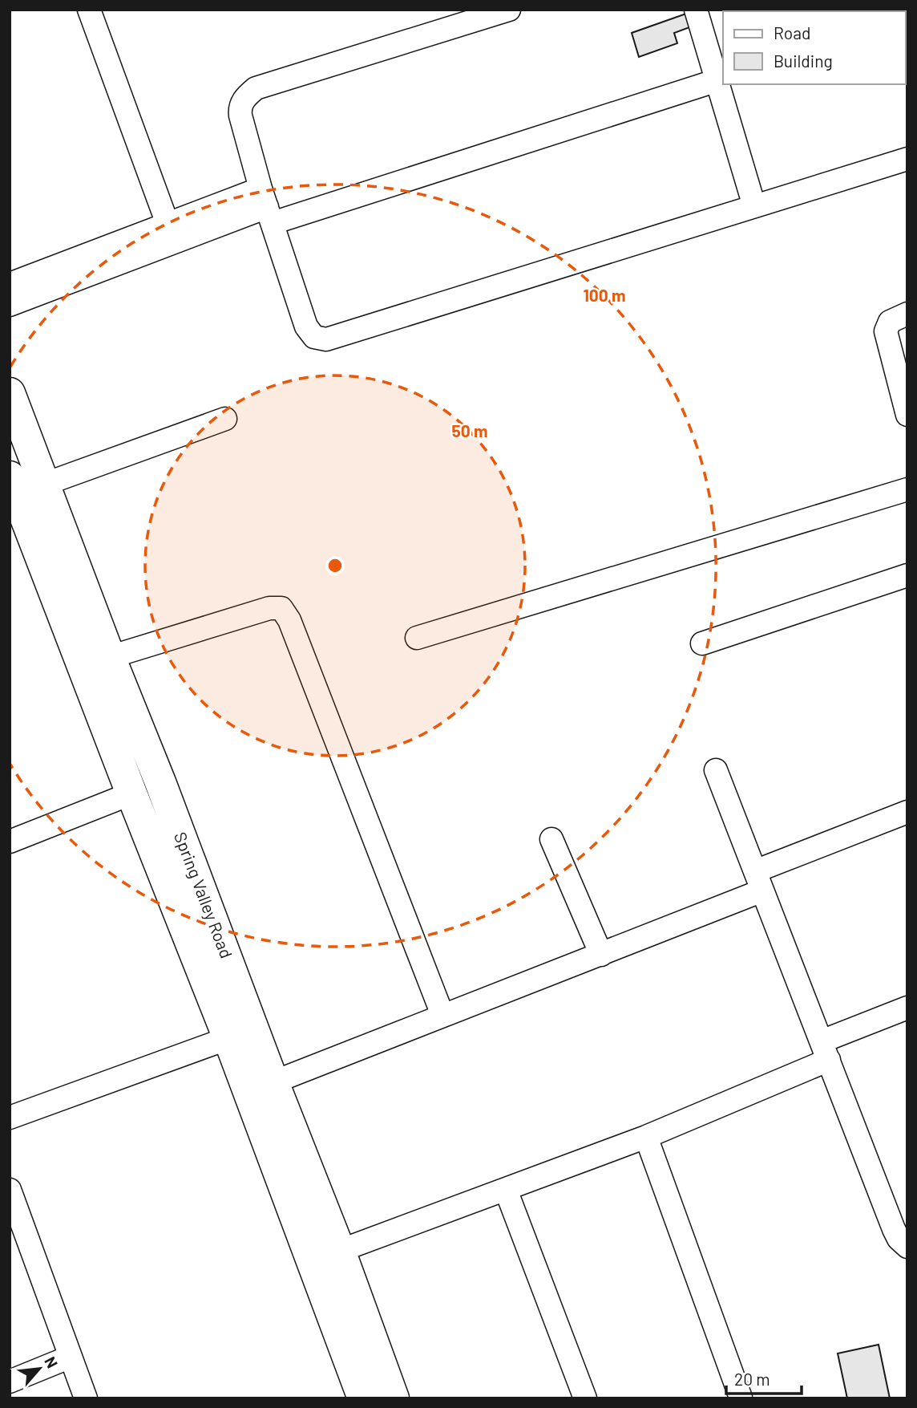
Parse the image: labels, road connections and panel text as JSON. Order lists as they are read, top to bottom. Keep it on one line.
{"streets":{"street":["Spring Valley Road"]},"legend":["Road","Building"],"scale_bar":"20 m","north":"top right","rings":["100 m","50 m"]}
